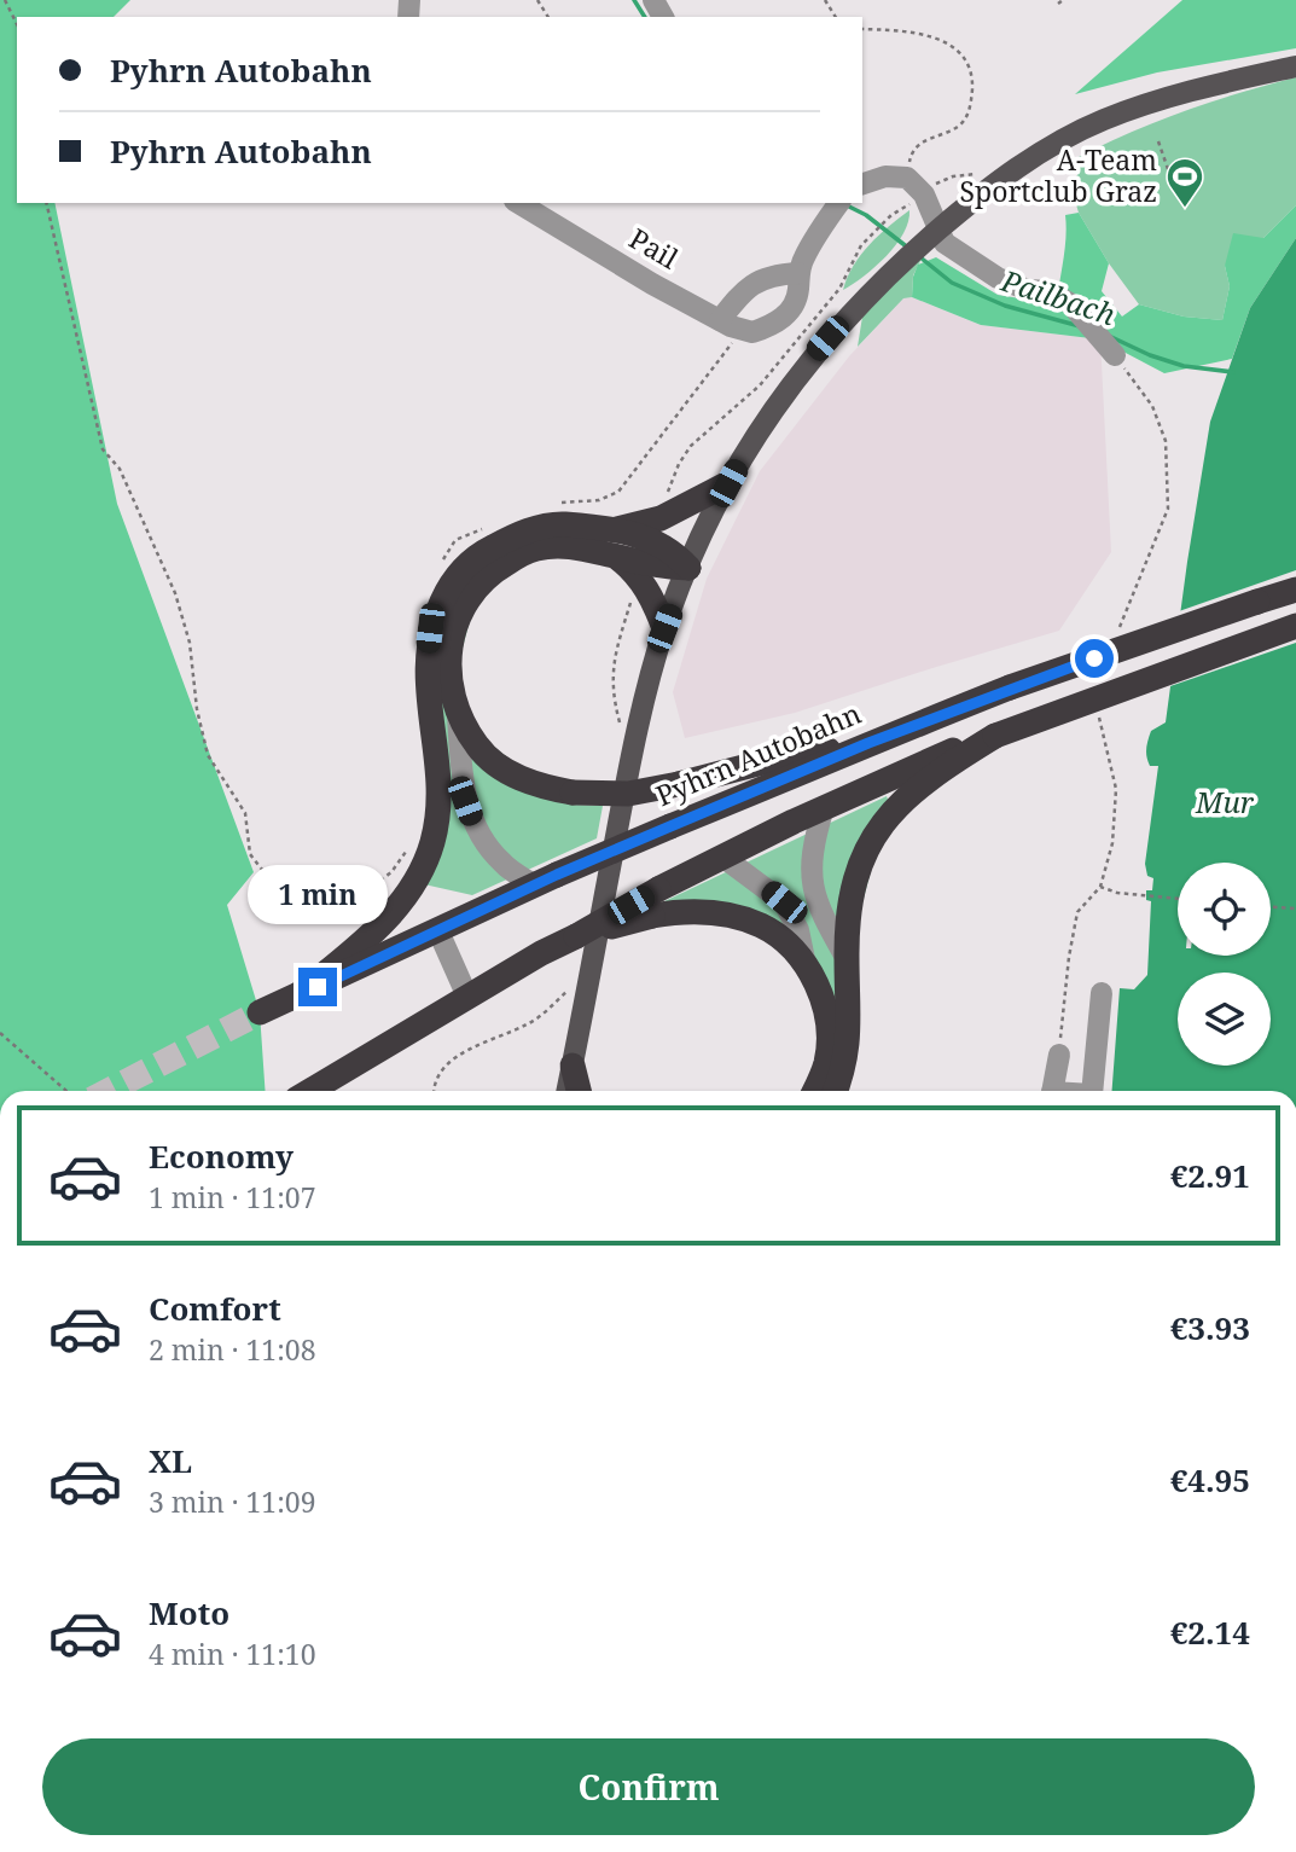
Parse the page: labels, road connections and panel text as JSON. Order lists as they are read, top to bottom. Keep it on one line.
{"streets":{"highway":["Pyhrn Autobahn"],"street":["Pail"]},"water":["Pailbach","Mur"],"places":{"sports":["A-Team Sportclub Graz"]},"page":{"banner":["Pyhrn Autobahn","Pyhrn Autobahn"],"bubble":"1 min","list":[{"name":"Economy","note":"1 min · 11:07","value":"€2.91"},{"name":"Comfort","note":"2 min · 11:08","value":"€3.93"},{"name":"XL","note":"3 min · 11:09","value":"€4.95"},{"name":"Moto","note":"4 min · 11:10","value":"€2.14"}],"buttons":"Confirm"}}
